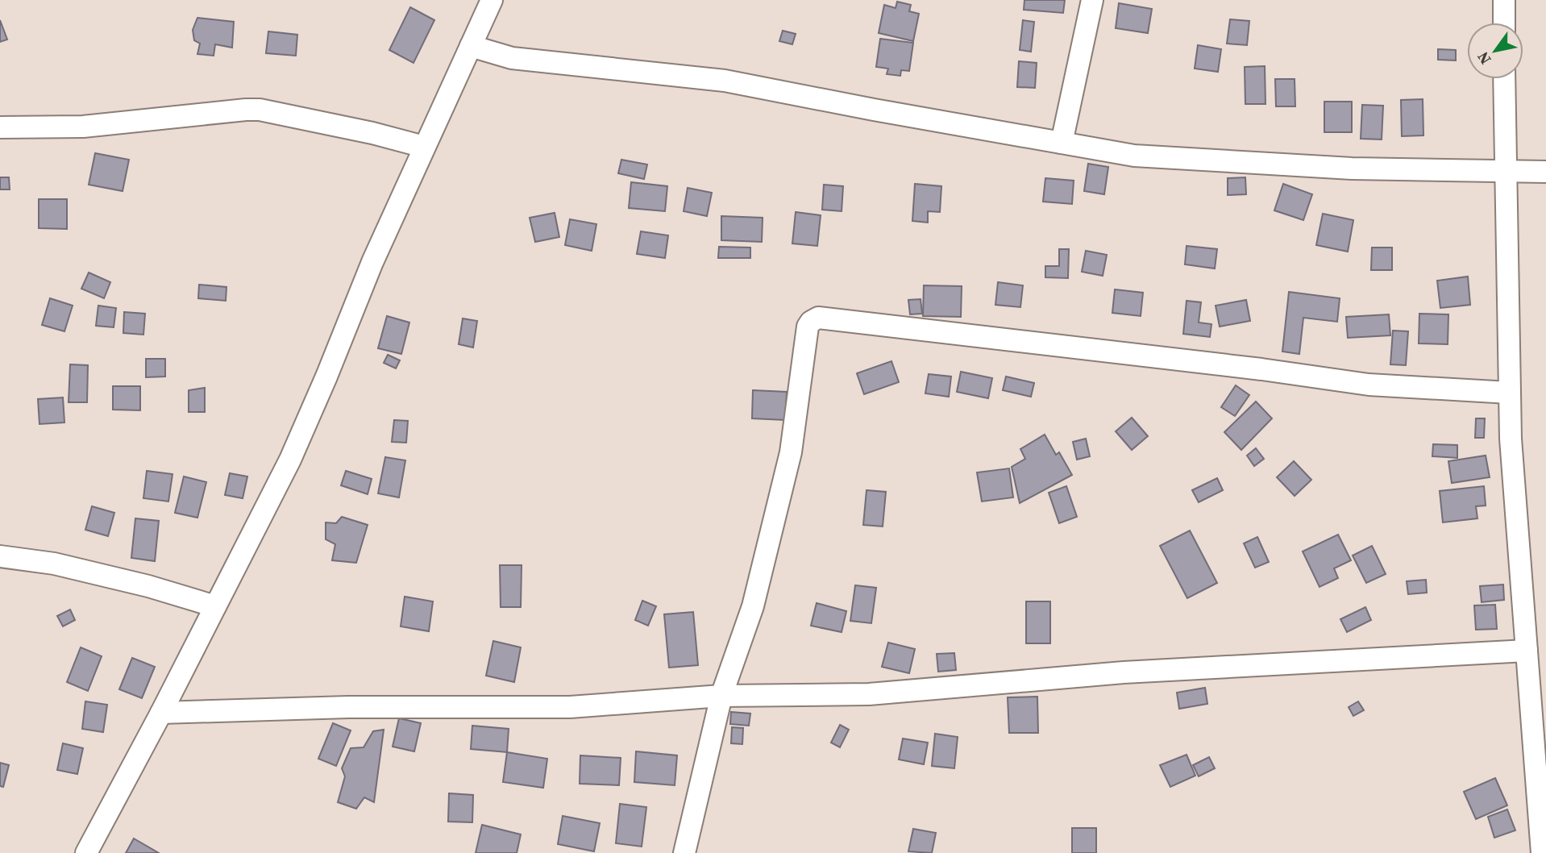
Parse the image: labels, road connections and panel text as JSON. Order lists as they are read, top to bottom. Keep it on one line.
{"north":"bottom left"}
